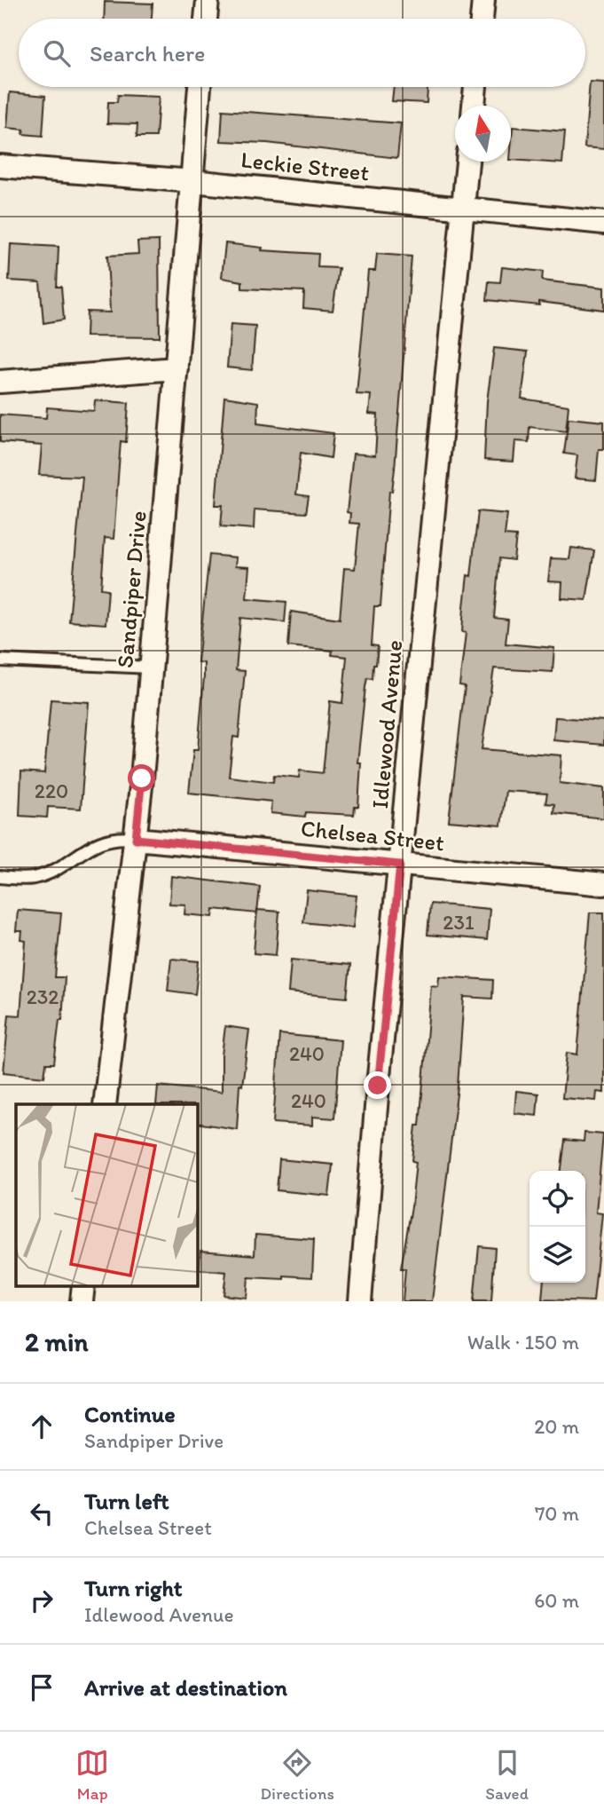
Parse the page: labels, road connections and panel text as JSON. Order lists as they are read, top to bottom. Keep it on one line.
{"streets":{"street":["Leckie Street","Sandpiper Drive","Idlewood Avenue","Chelsea Street"]},"crossings":[["Leckie Street","Sandpiper Drive"],["Leckie Street","Idlewood Avenue"],["Sandpiper Drive","Chelsea Street"],["Idlewood Avenue","Chelsea Street"]],"house_numbers":["220","231","232","240","240"],"north":"top","page":{"search":"Search here","heading":["2 min","Walk · 150 m"],"list":[["Continue","Sandpiper Drive","20 m"],["Turn left","Chelsea Street","70 m"],["Turn right","Idlewood Avenue","60 m"],"Arrive at destination"],"nav":["Map","Directions","Saved"]}}
